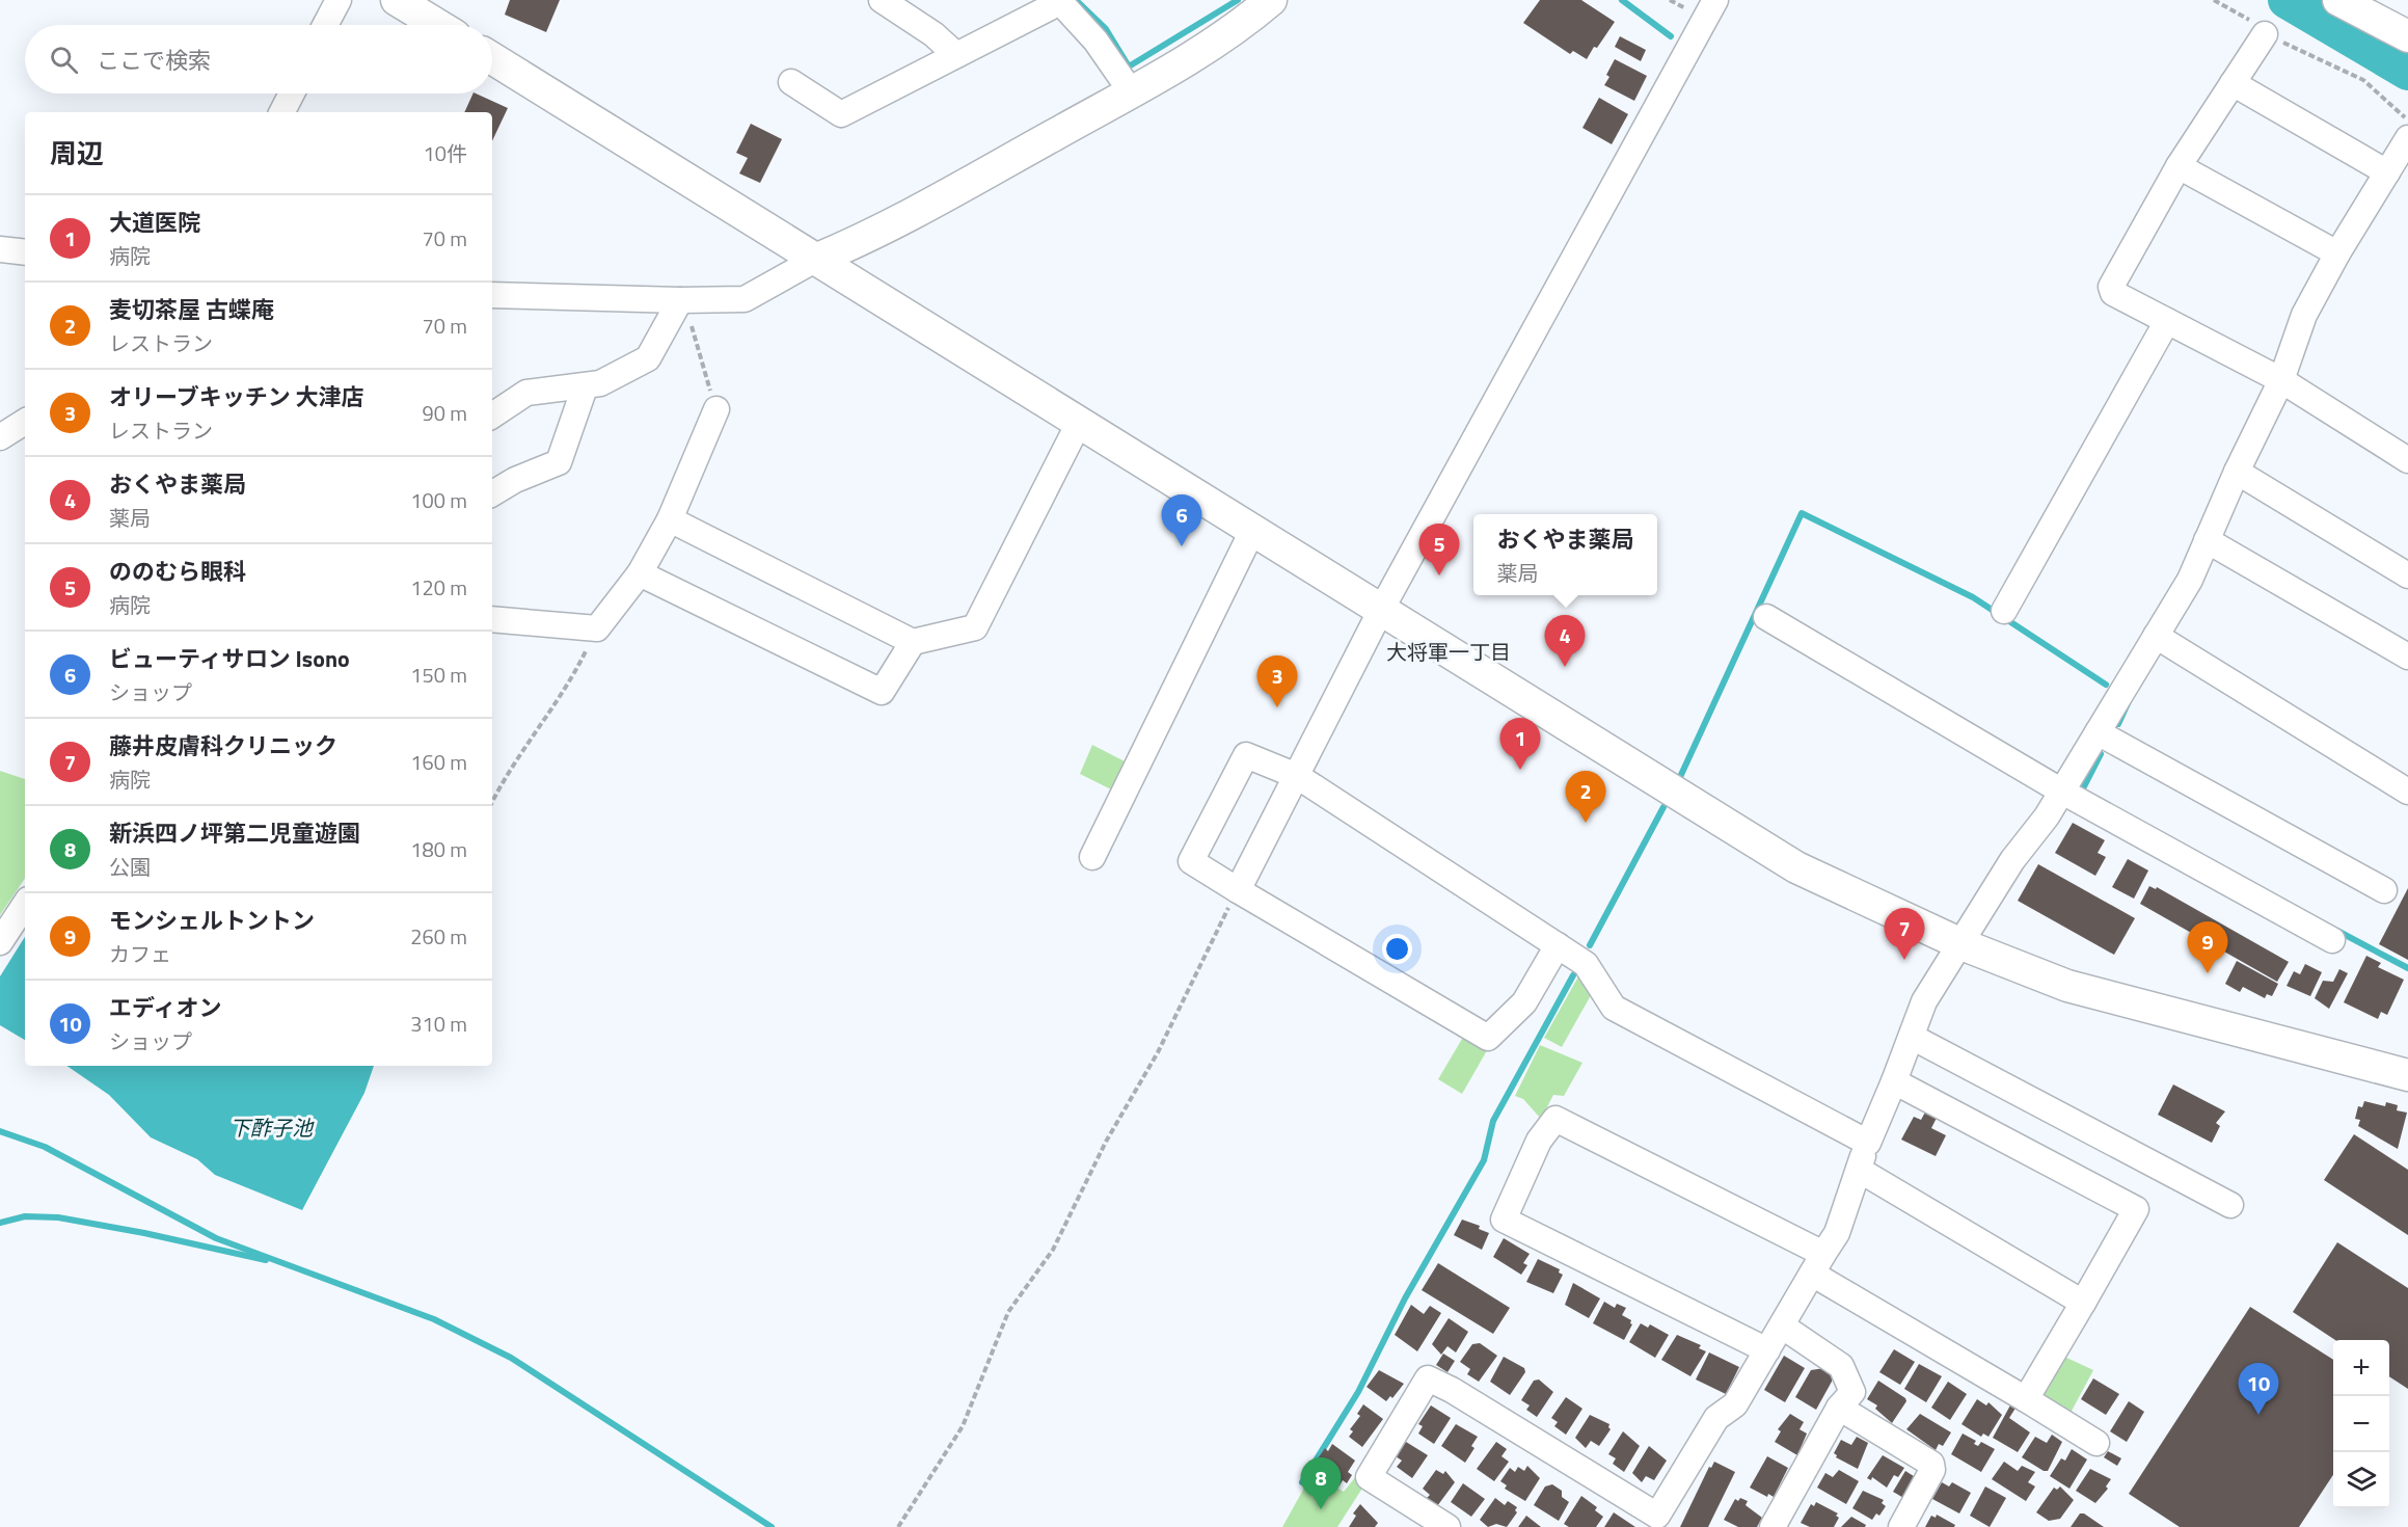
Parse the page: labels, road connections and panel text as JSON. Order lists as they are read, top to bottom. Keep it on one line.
{"districts":["大将軍一丁目"],"water":["下酢子池"],"page":{"search":"ここで検索","heading":["周辺","10件"],"list":[{"mark":"1","name":"大道医院","note":"病院","value":"70 m"},{"mark":"2","name":"麦切茶屋 古蝶庵","note":"レストラン","value":"70 m"},{"mark":"3","name":"オリーブキッチン 大津店","note":"レストラン","value":"90 m"},{"mark":"4","name":"おくやま薬局","note":"薬局","value":"100 m"},{"mark":"5","name":"ののむら眼科","note":"病院","value":"120 m"},{"mark":"6","name":"ビューティサロン Isono","note":"ショップ","value":"150 m"},{"mark":"7","name":"藤井皮膚科クリニック","note":"病院","value":"160 m"},{"mark":"8","name":"新浜四ノ坪第二児童遊園","note":"公園","value":"180 m"},{"mark":"9","name":"モンシェルトントン","note":"カフェ","value":"260 m"},{"mark":"10","name":"エディオン","note":"ショップ","value":"310 m"}],"pins":["6","5","4","3","1","2","7","9","10","8"],"popup":["おくやま薬局","薬局"],"map_buttons":["+","−"]}}
